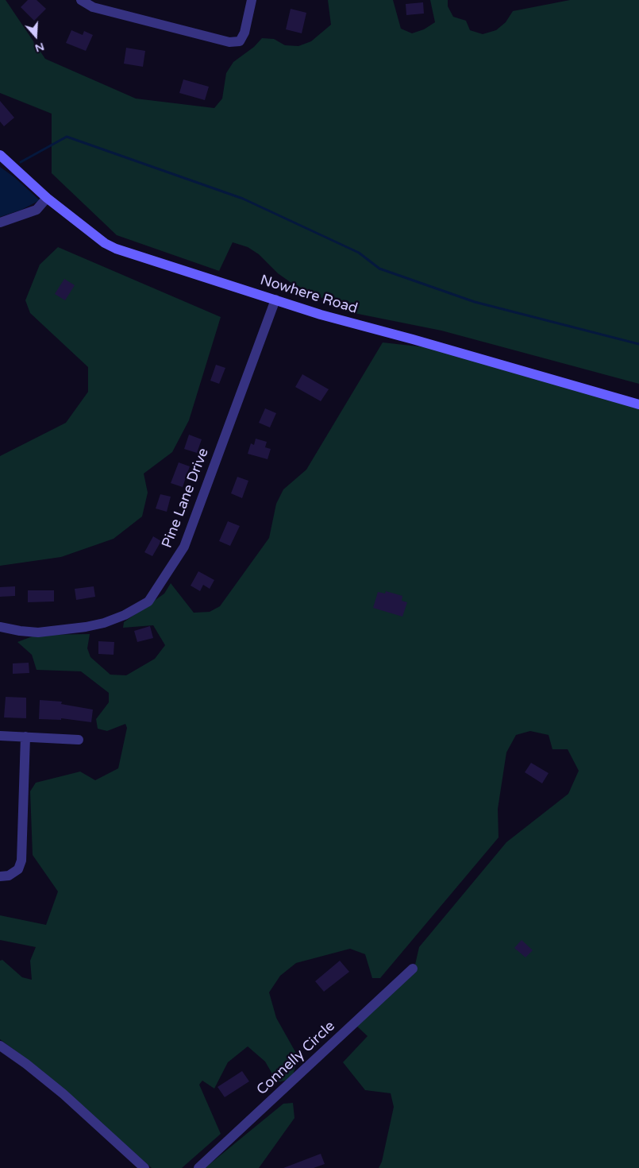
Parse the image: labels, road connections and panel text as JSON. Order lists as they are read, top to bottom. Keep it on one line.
{"streets":{"street":["Nowhere Road","Pine Lane Drive","Connelly Circle"]},"crossings":[["Nowhere Road","Pine Lane Drive"]],"north":"bottom"}
